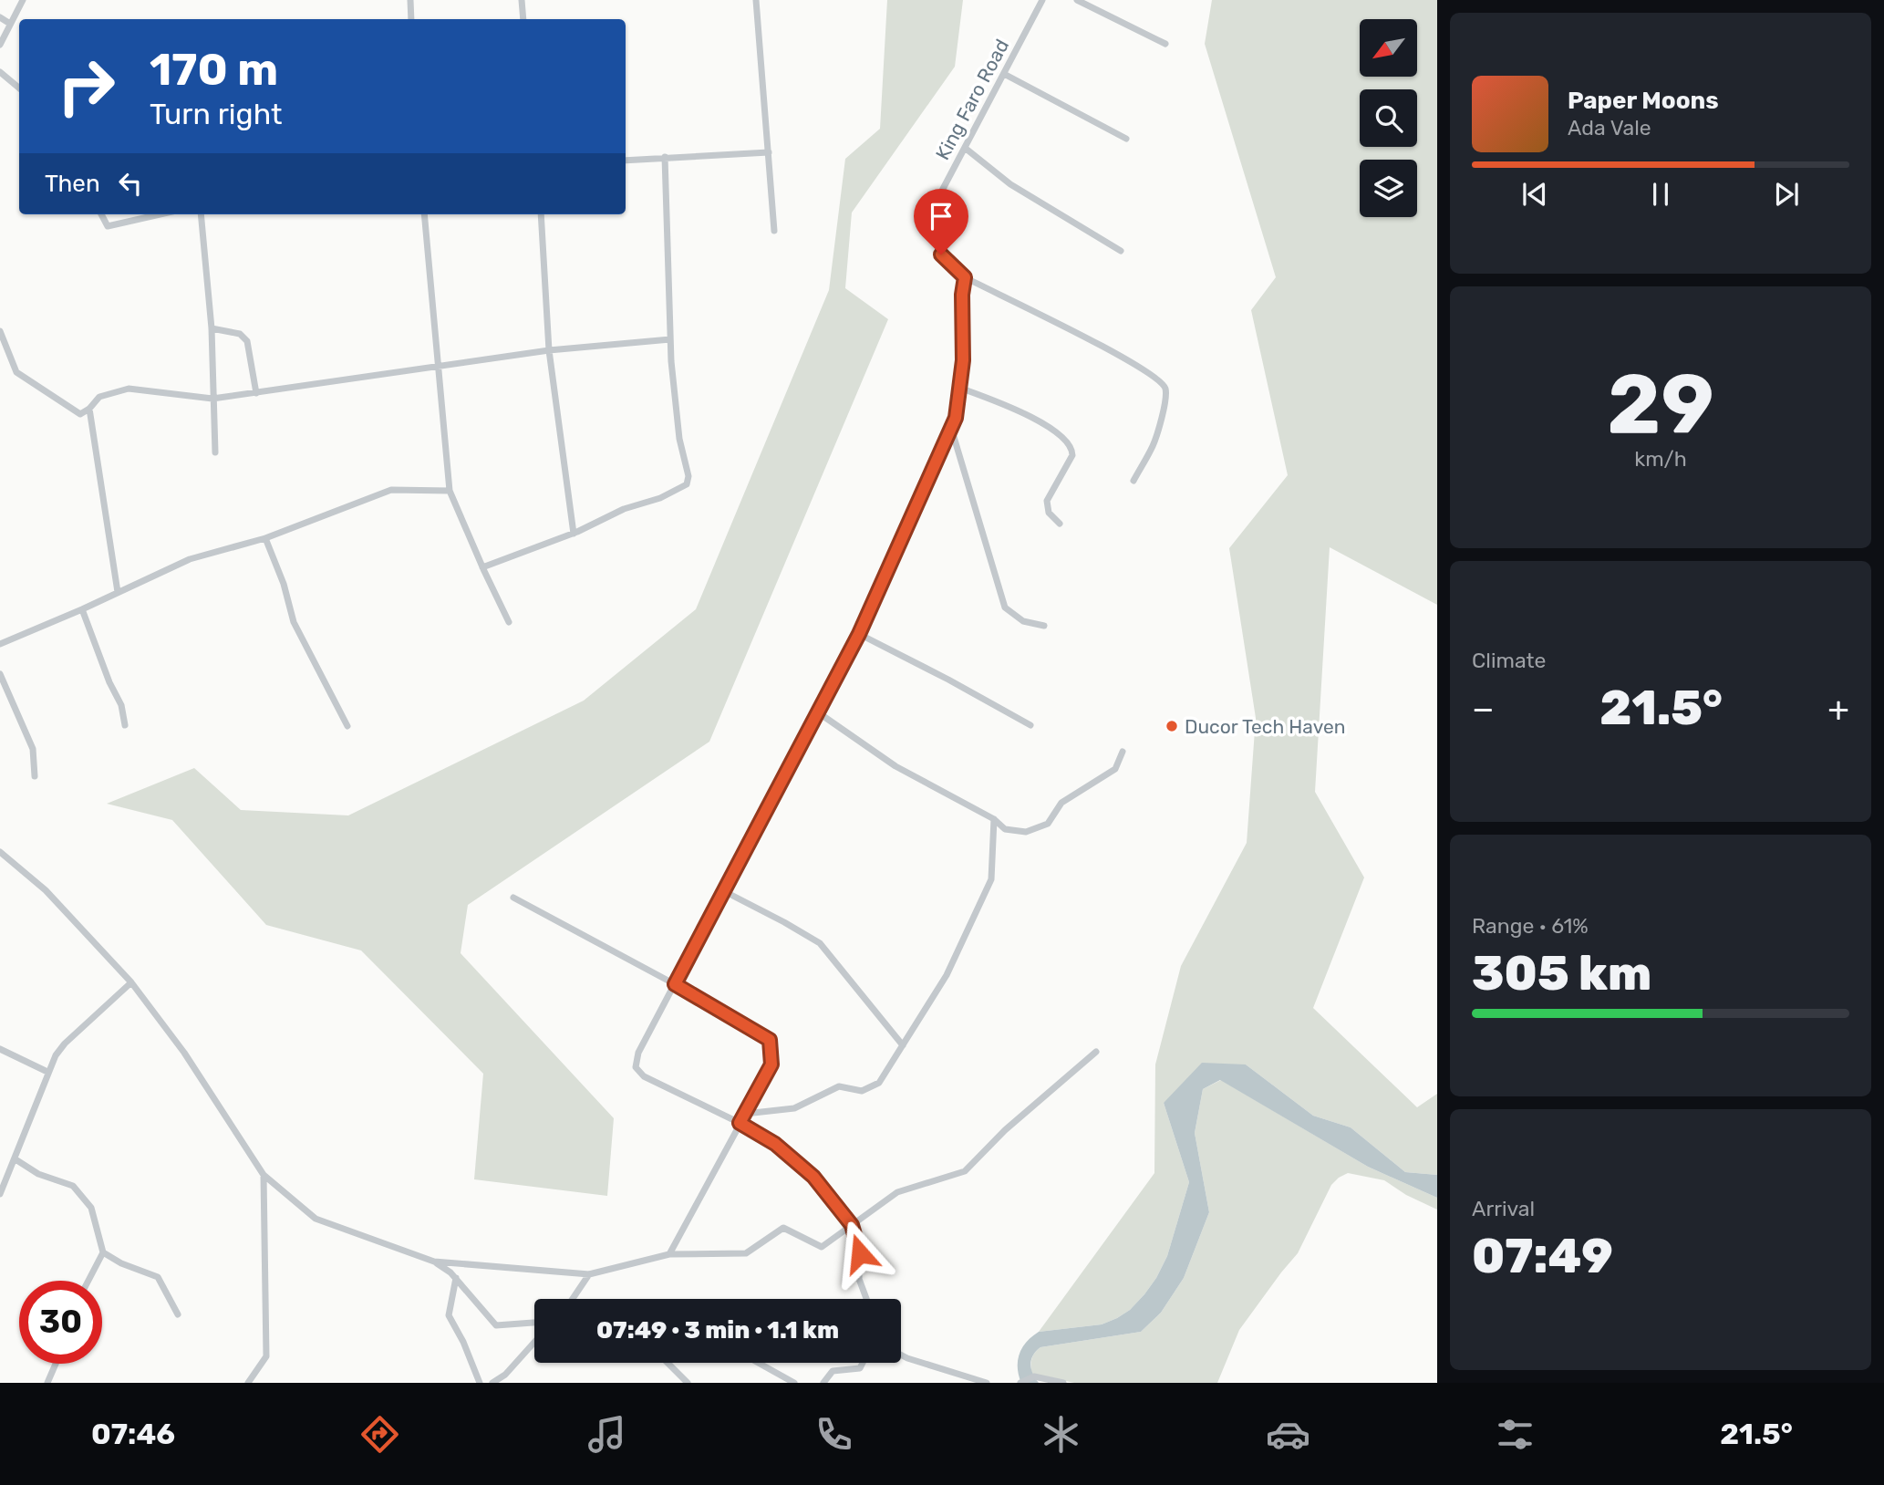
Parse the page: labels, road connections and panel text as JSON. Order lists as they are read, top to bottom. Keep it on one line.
{"streets":{"street":["King Faro Road"]},"places":["Ducor Tech Haven"],"north":"bottom left","page":{"turn":["170 m","Turn right"],"song":["Paper Moons","Ada Vale"],"then":"Then","tile":[["29","km/h"],"Climate",["Range · 61%","305 km"],["Arrival","07:49"]],"heat":["−","21.5°","+"],"limit":"30","trip":"07:49 · 3 min · 1.1 km","tabs":["07:46","21.5°"]}}
